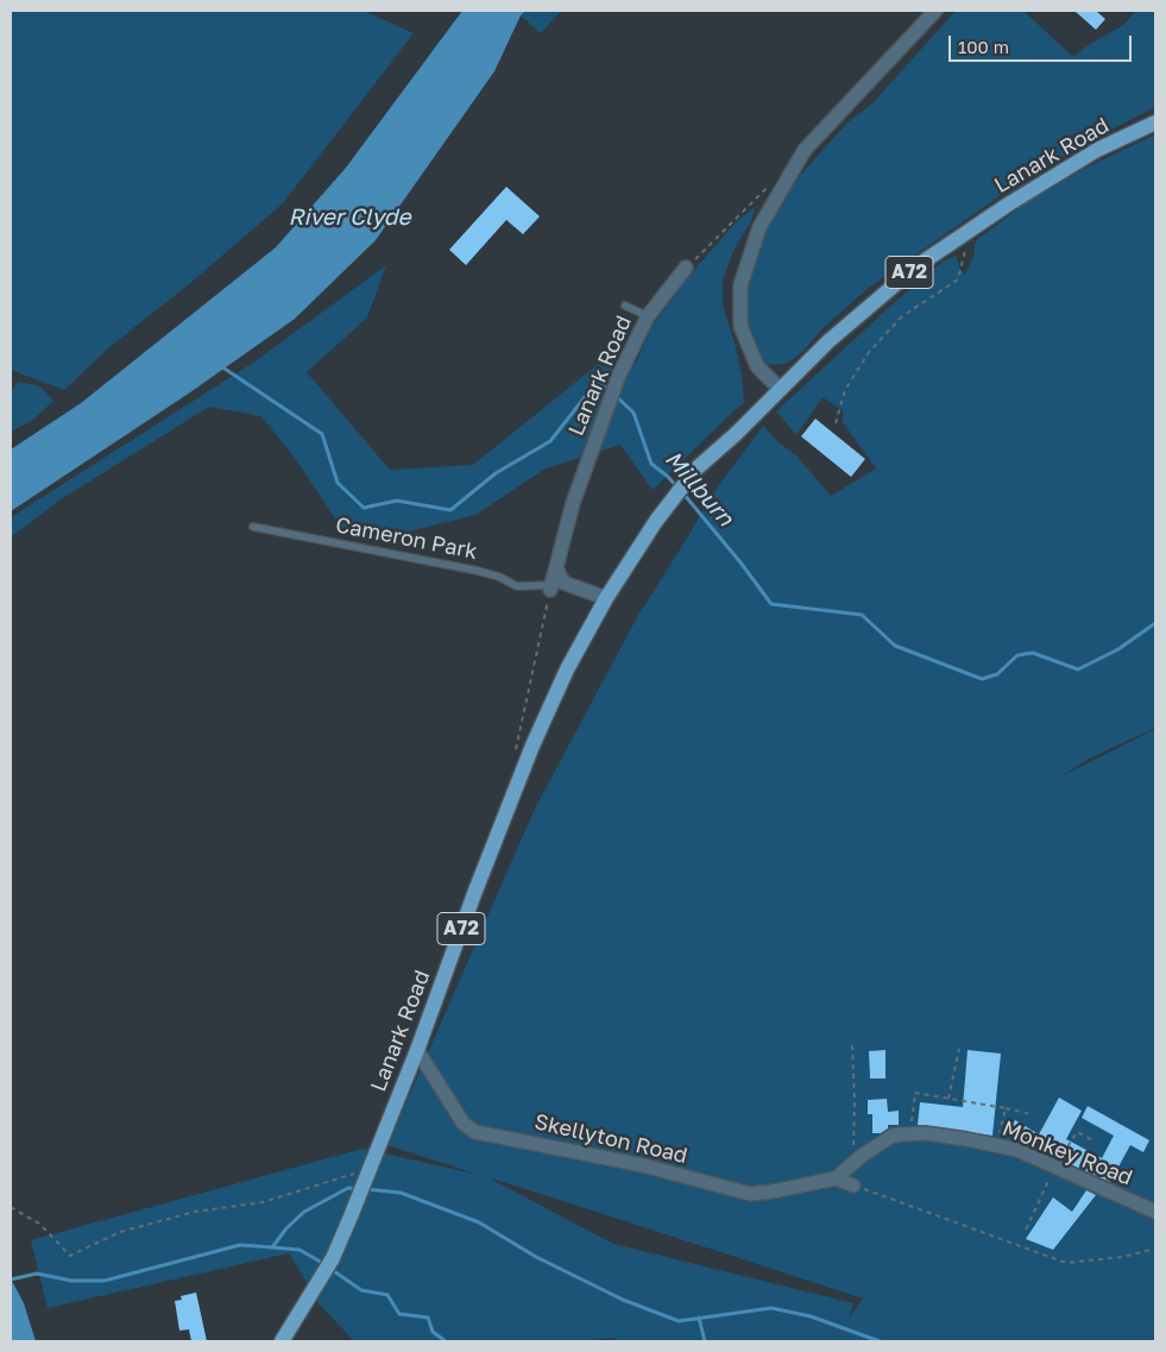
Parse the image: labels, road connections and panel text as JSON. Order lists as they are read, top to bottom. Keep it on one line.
{"streets":{"main road":["Lanark Road","A72"],"street":["Skellyton Road","Monkey Road"],"lane":["Cameron Park"]},"crossings":[["Lanark Road","Cameron Park"],["Lanark Road","Skellyton Road"],["Skellyton Road","Monkey Road"]],"water":["River Clyde","Millburn"],"scale_bar":"100 m"}
